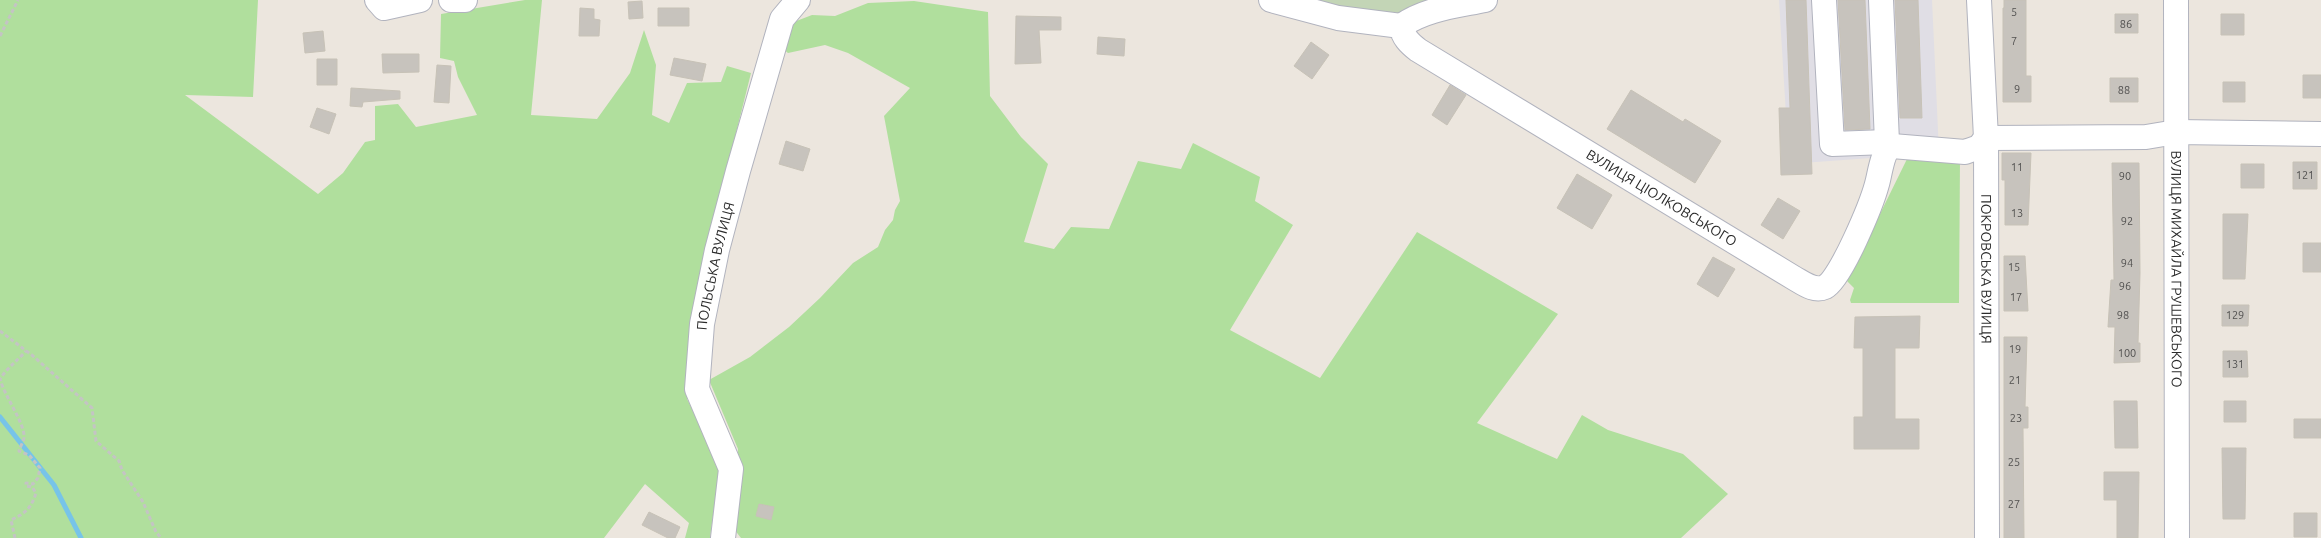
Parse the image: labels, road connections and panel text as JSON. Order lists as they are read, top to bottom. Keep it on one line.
{"streets":{"street":["ВУЛИЦЯ ЦІОЛКОВСЬКОГО","ПОЛЬСЬКА ВУЛИЦЯ","ПОКРОВСЬКА ВУЛИЦЯ","ВУЛИЦЯ МИХАЙЛА ГРУШЕВСЬКОГО"]},"house_numbers":["5","86","7","9","88","11","121","90","13","92","94","15","96","17","98","129","19","100","131","21","23","25","27"]}
